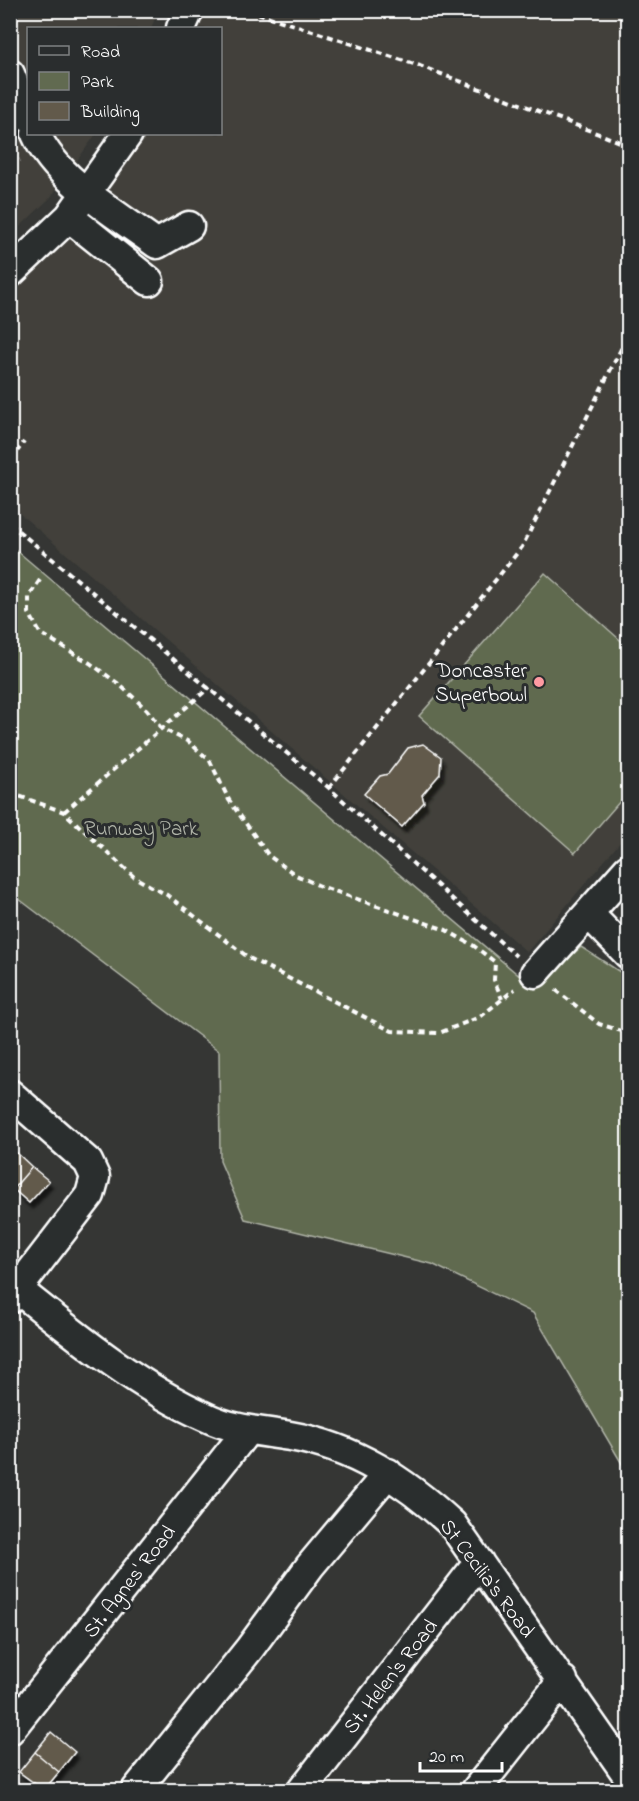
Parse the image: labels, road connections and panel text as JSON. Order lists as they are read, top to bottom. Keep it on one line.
{"streets":{"street":["St Cecilia's Road","St. Agnes' Road","St. Helen's Road"]},"crossings":[["St Cecilia's Road","St. Agnes' Road"],["St Cecilia's Road","St. Helen's Road"]],"parks":["Runway Park"],"places":["Doncaster Superbowl"],"legend":["Road","Park","Building"],"scale_bar":"20 m"}
